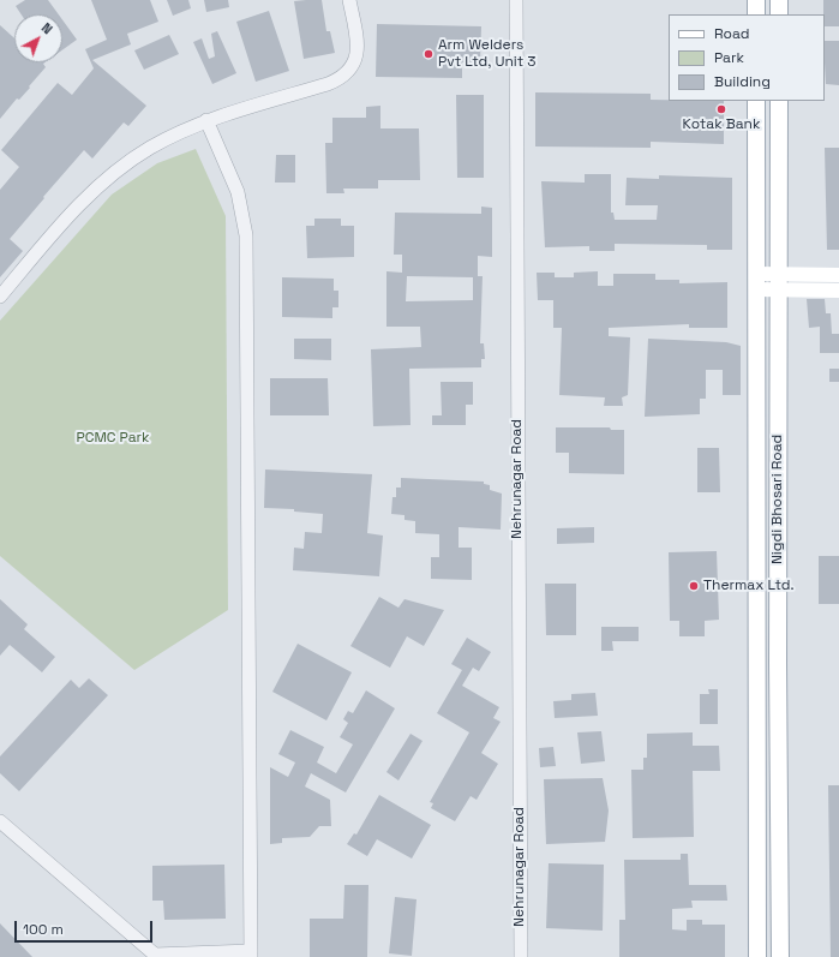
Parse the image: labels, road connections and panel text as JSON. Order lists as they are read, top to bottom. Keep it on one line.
{"streets":{"main road":["Nigdi Bhosari Road"],"street":["Nehrunagar Road"]},"parks":["PCMC Park"],"places":["Arm Welders Pvt Ltd, Unit 3","Kotak Bank","Thermax Ltd."],"legend":["Road","Park","Building"],"scale_bar":"100 m","north":"top right"}
